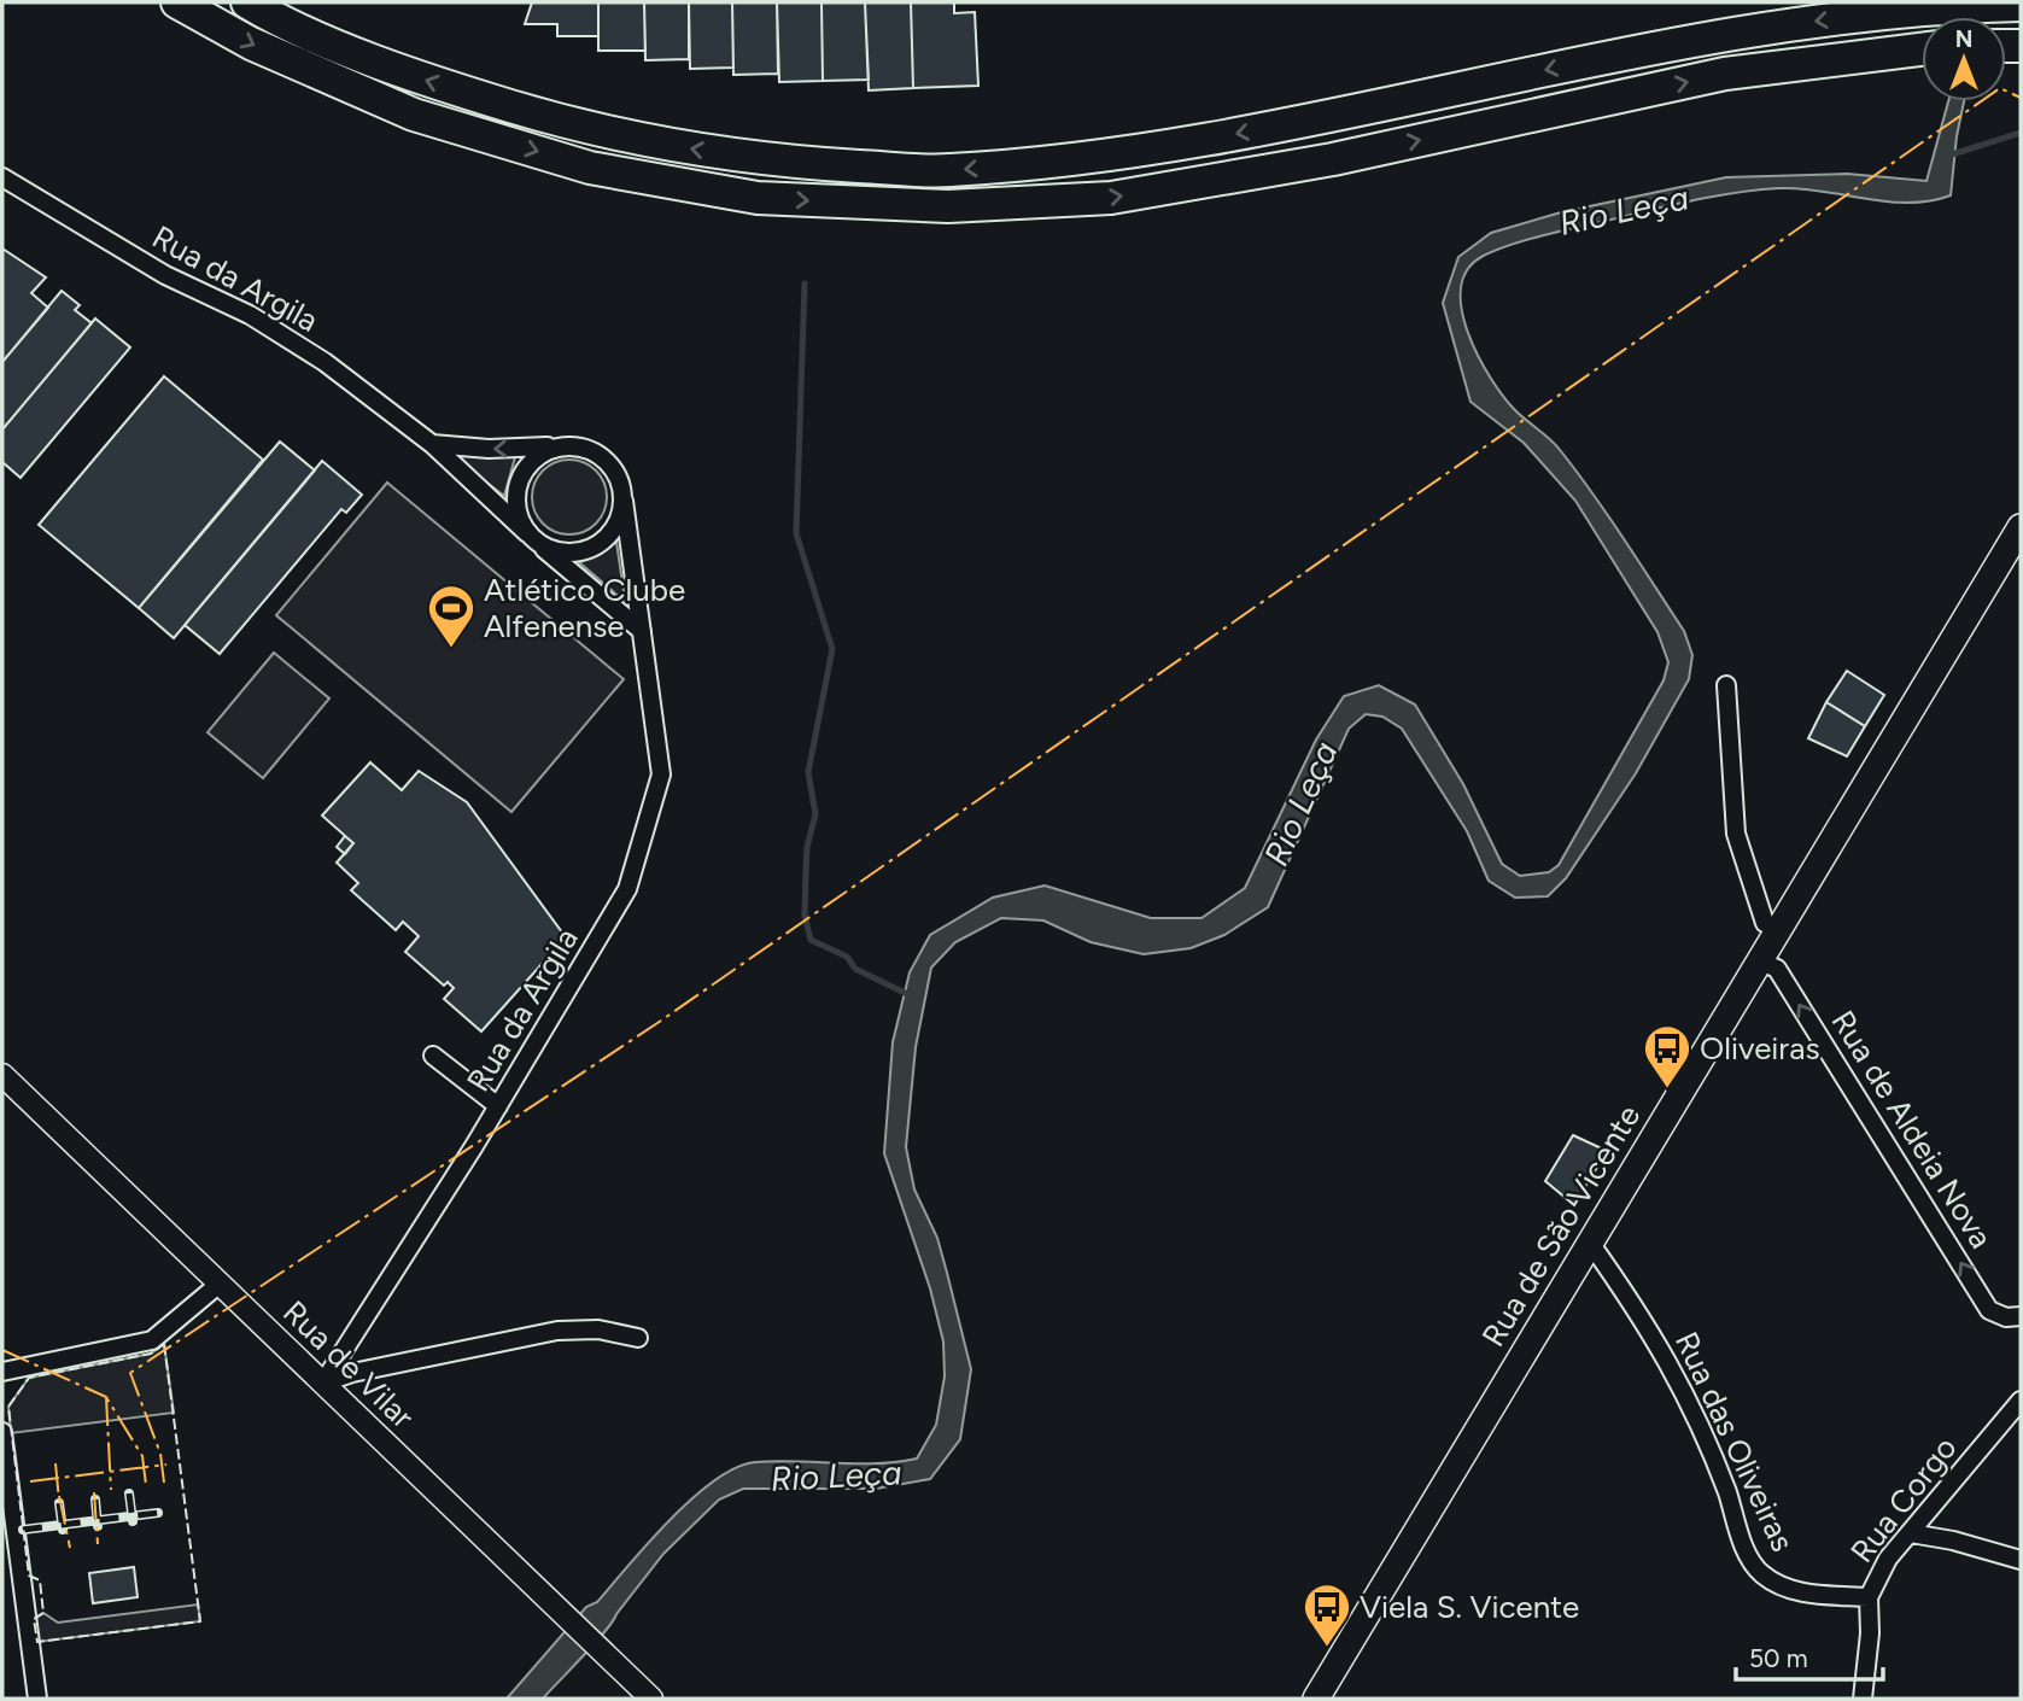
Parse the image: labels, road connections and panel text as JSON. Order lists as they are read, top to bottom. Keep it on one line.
{"streets":{"main road":["Rua de São Vicente"],"street":["Rua da Argila","Rua de Aldeia Nova","Rua de Vilar","Rua das Oliveiras","Rua Corgo"]},"crossings":[["Rua da Argila","Rua de Vilar"],["Rua de Aldeia Nova","Rua de São Vicente"],["Rua de São Vicente","Rua das Oliveiras"],["Rua das Oliveiras","Rua Corgo"]],"one_way":["Rua de Aldeia Nova"],"water":["Rio Leça"],"places":{"sports":["Atlético Clube Alfenense"],"bus stop":["Oliveiras","Viela S. Vicente"]},"scale_bar":"50 m","north":"top"}
